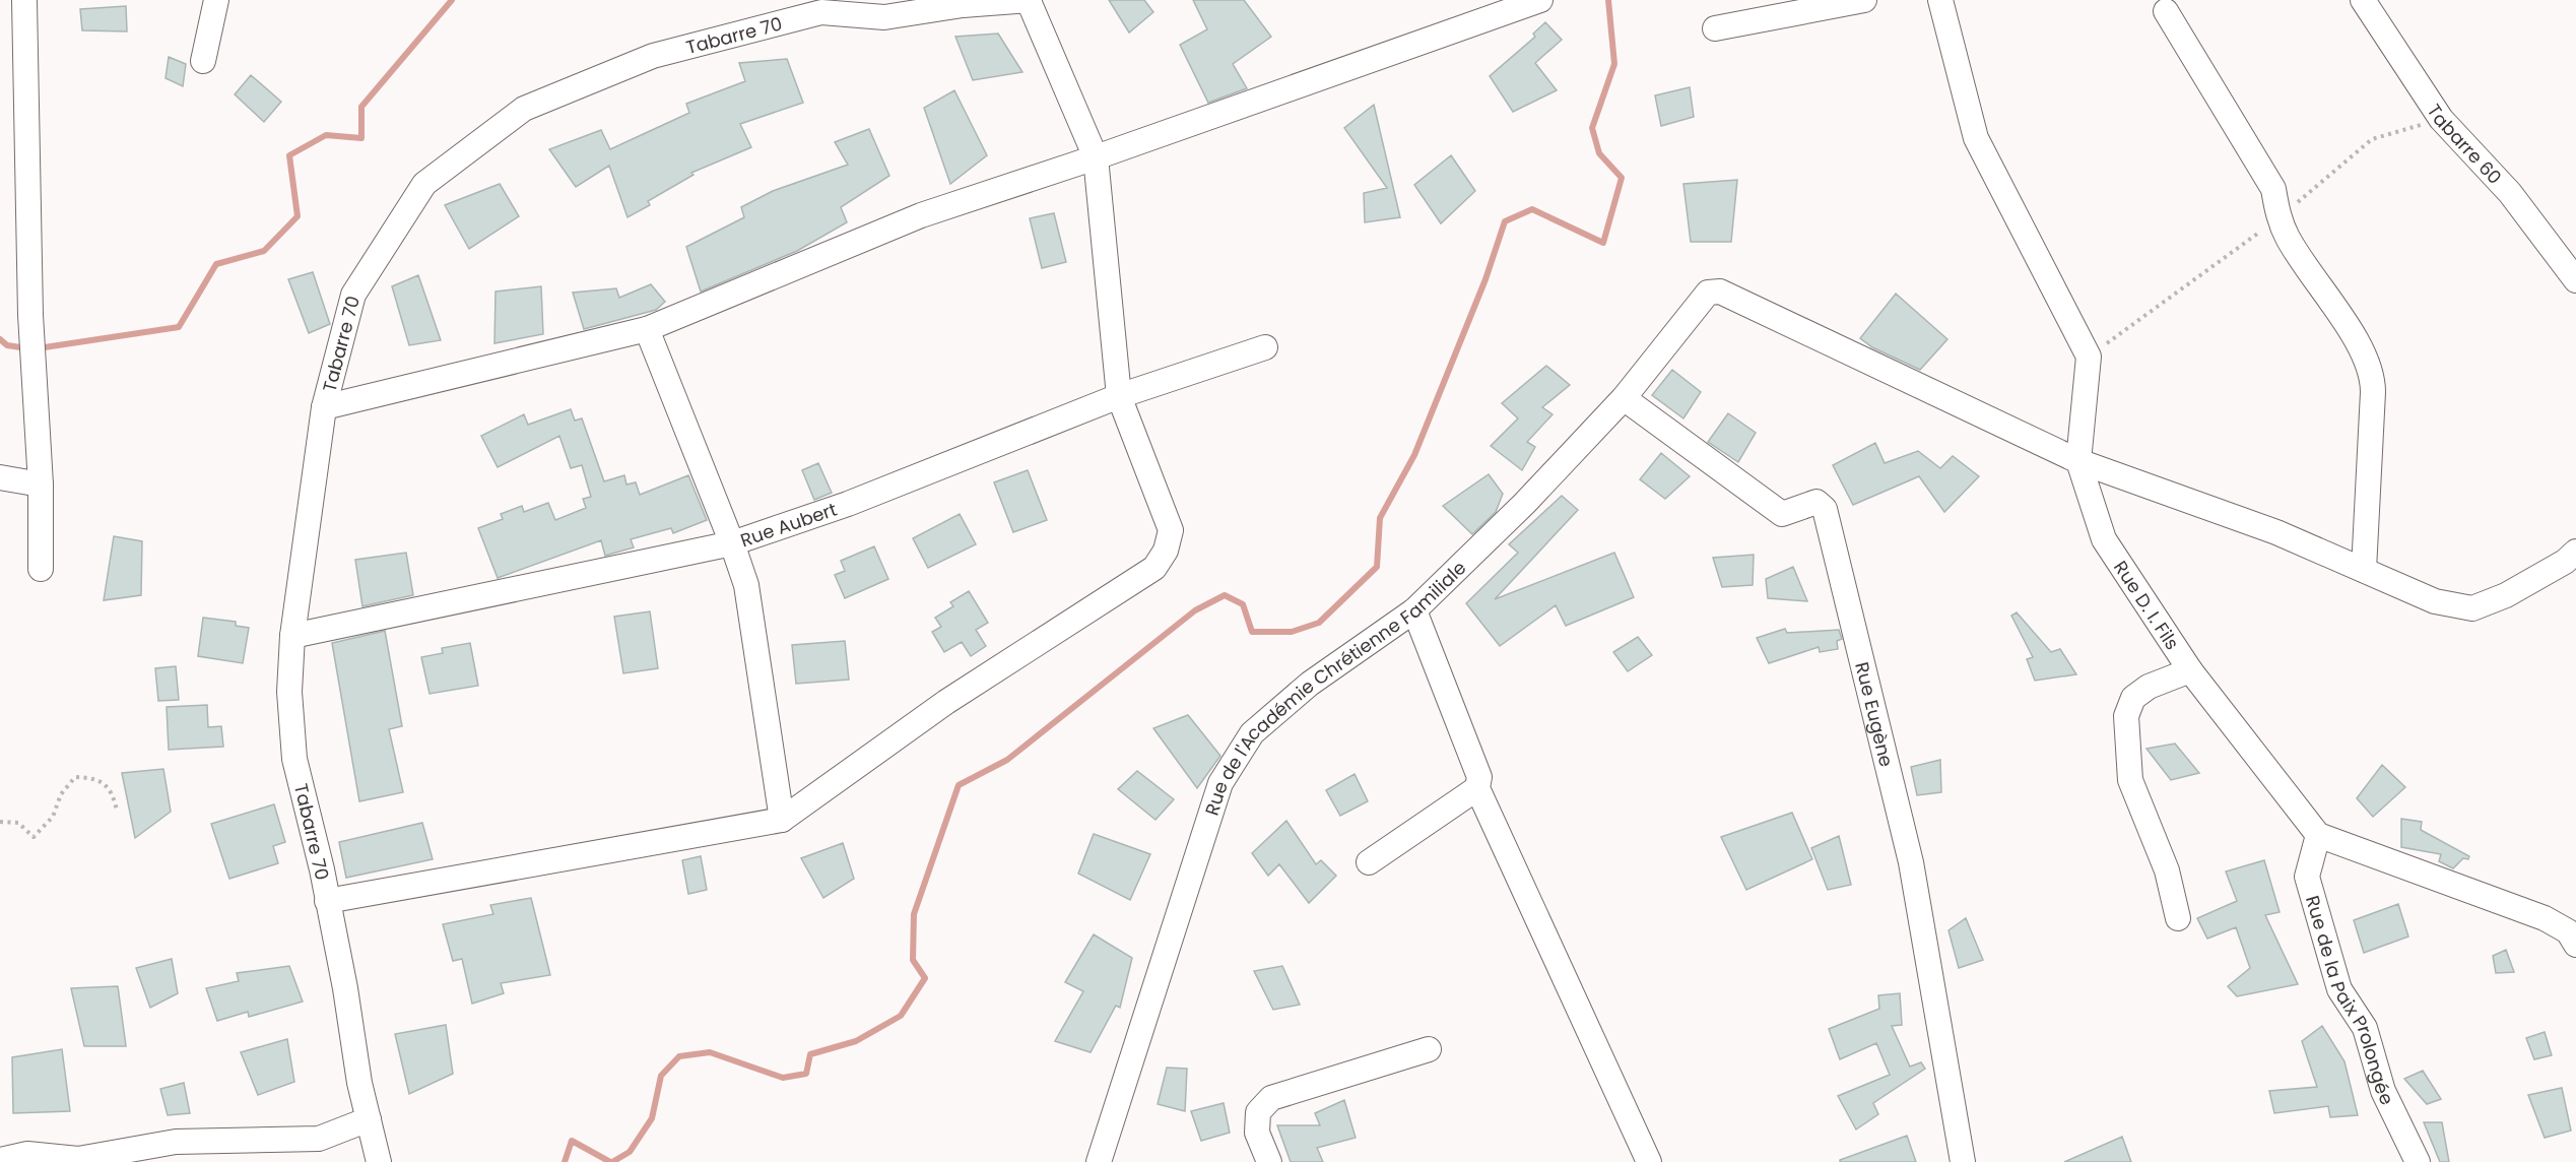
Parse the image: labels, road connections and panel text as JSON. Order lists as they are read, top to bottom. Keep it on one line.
{"streets":{"street":["Tabarre 70","Tabarre 60","Rue Aubert","Rue D. I. Fils","Rue de l'Académie Chrétienne Familiale","Rue Eugène","Rue de la Paix Prolongée"]},"crossings":[["Tabarre 70","Rue Aubert"],["Rue D. I. Fils","Rue de l'Académie Chrétienne Familiale"],["Rue D. I. Fils","Rue de la Paix Prolongée"],["Rue de l'Académie Chrétienne Familiale","Rue Eugène"]]}
